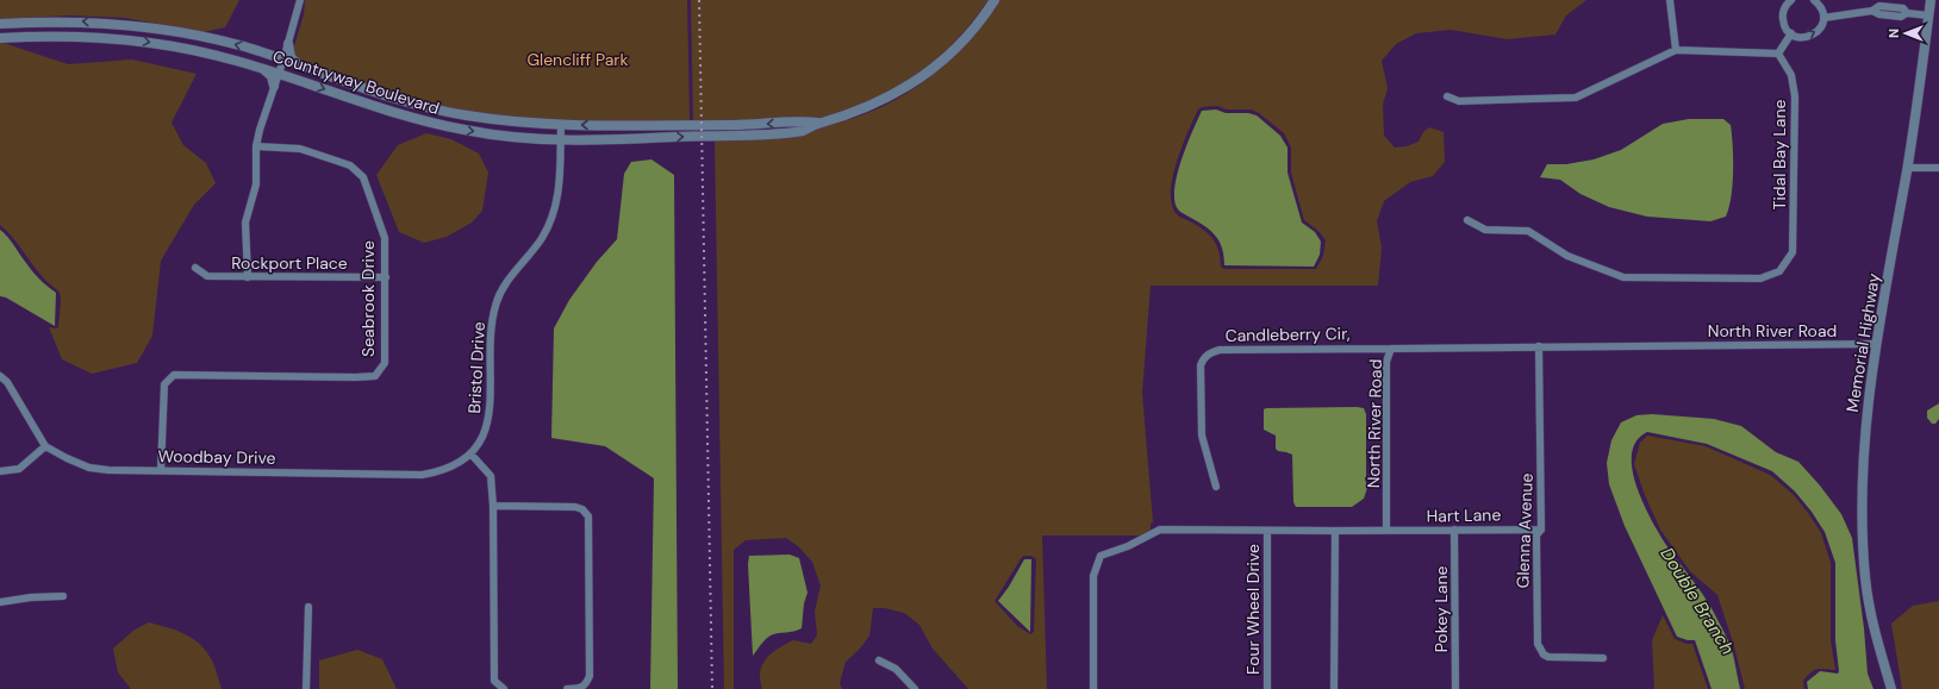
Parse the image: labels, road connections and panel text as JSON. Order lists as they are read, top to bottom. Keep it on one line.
{"streets":{"street":["Countryway Boulevard","Tidal Bay Lane","Rockport Place","Seabrook Drive","North River Road","Candleberry Cir,","Memorial Highway","Bristol Drive","Woodbay Drive","Hart Lane","Glenna Avenue","Four Wheel Drive","Pokey Lane"]},"crossings":[["Countryway Boulevard","Bristol Drive"],["Rockport Place","Seabrook Drive"],["Seabrook Drive","Woodbay Drive"],["North River Road","Candleberry Cir,"],["North River Road","Memorial Highway"],["North River Road","Hart Lane"],["North River Road","Glenna Avenue"],["Bristol Drive","Woodbay Drive"],["Hart Lane","Glenna Avenue"],["Hart Lane","Pokey Lane"]],"water":["Double Branch"],"parks":["Glencliff Park"],"north":"left"}
